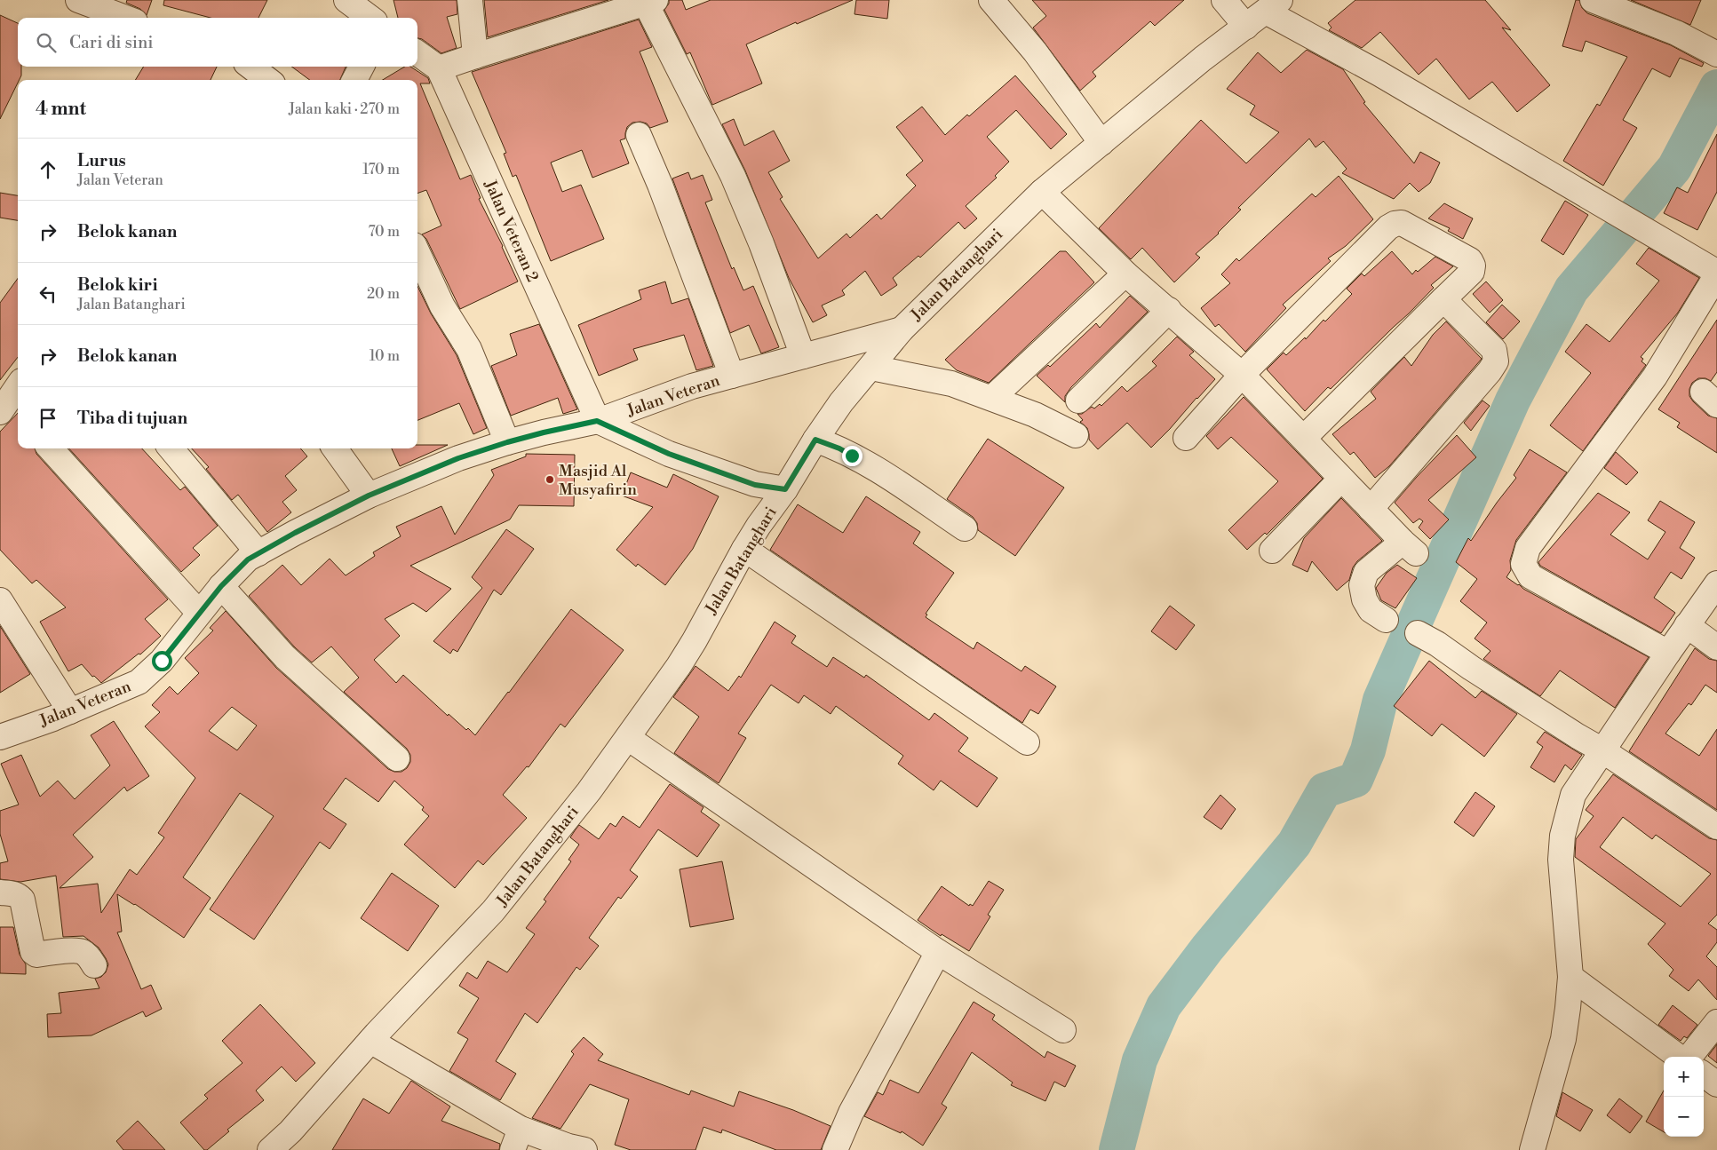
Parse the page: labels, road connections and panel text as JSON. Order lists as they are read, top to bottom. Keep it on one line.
{"streets":{"street":["Jalan Veteran 2","Jalan Batanghari","Jalan Veteran"]},"crossings":[["Jalan Veteran 2","Jalan Veteran"],["Jalan Batanghari","Jalan Veteran"]],"places":["Masjid Al Musyafirin"],"page":{"search":"Cari di sini","heading":["4 mnt","Jalan kaki · 270 m"],"list":[["Lurus","Jalan Veteran","170 m"],["Belok kanan","70 m"],["Belok kiri","Jalan Batanghari","20 m"],["Belok kanan","10 m"],"Tiba di tujuan"],"map_buttons":["+","−"]}}
